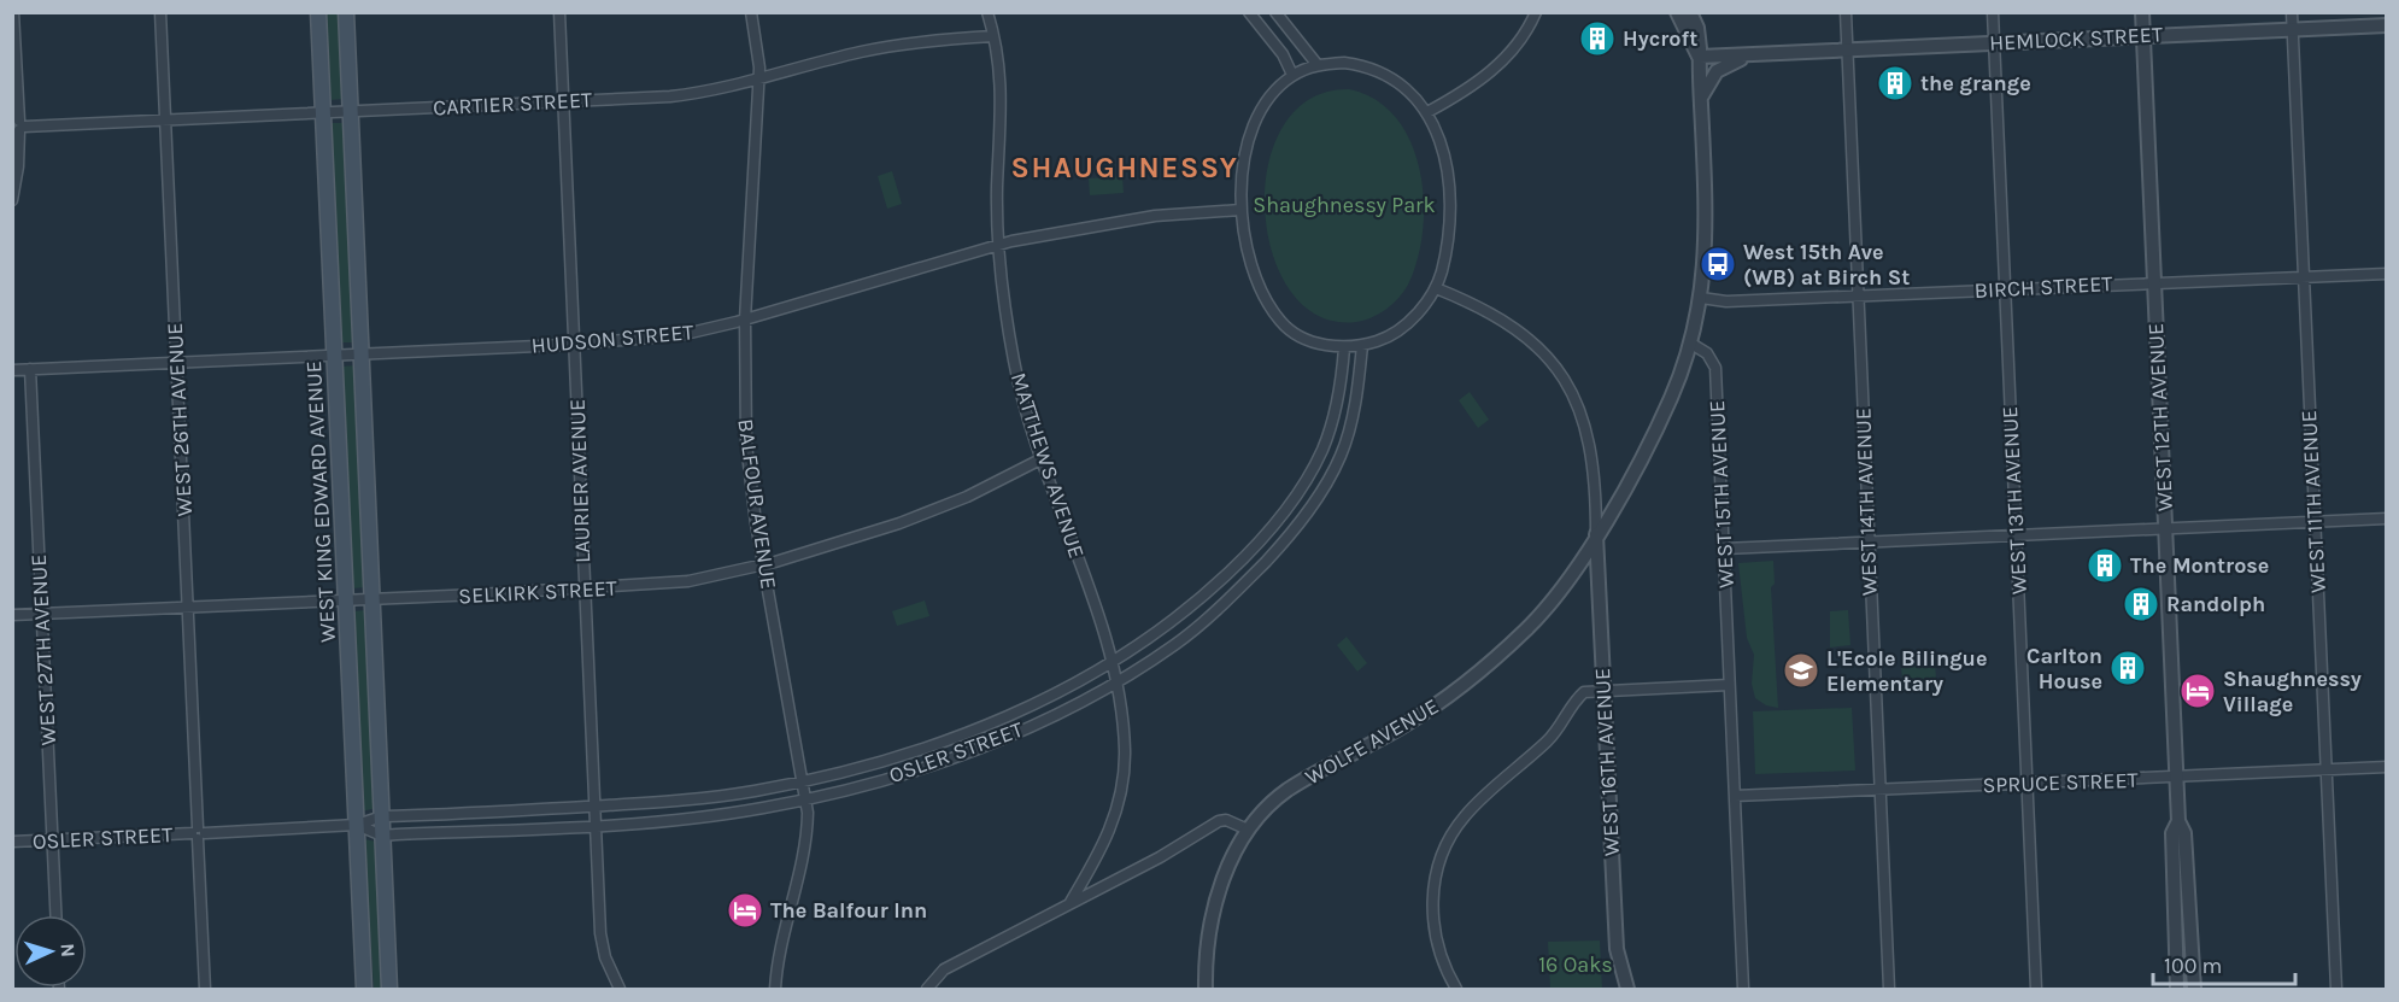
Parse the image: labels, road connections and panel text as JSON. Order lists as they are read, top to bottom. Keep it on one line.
{"streets":{"main road":["WEST KING EDWARD AVENUE"],"street":["HEMLOCK STREET","CARTIER STREET","BIRCH STREET","HUDSON STREET","WEST 12TH AVENUE","WEST 26TH AVENUE","MATTHEWS AVENUE","LAURIER AVENUE","WEST 15TH AVENUE","WEST 13TH AVENUE","WEST 14TH AVENUE","WEST 11TH AVENUE","BALFOUR AVENUE","SELKIRK STREET","WEST 27TH AVENUE","WOLFE AVENUE","OSLER STREET","WEST 16TH AVENUE","SPRUCE STREET"]},"crossings":[["HEMLOCK STREET","WEST 12TH AVENUE"],["HEMLOCK STREET","WEST 13TH AVENUE"],["HEMLOCK STREET","WEST 14TH AVENUE"],["HEMLOCK STREET","WEST 11TH AVENUE"],["CARTIER STREET","WEST 26TH AVENUE"],["CARTIER STREET","MATTHEWS AVENUE"],["CARTIER STREET","LAURIER AVENUE"],["CARTIER STREET","WEST KING EDWARD AVENUE"],["CARTIER STREET","BALFOUR AVENUE"],["BIRCH STREET","WEST 12TH AVENUE"],["BIRCH STREET","WEST 13TH AVENUE"],["BIRCH STREET","WEST 14TH AVENUE"],["BIRCH STREET","WEST 11TH AVENUE"],["HUDSON STREET","WEST 26TH AVENUE"],["HUDSON STREET","MATTHEWS AVENUE"],["HUDSON STREET","LAURIER AVENUE"],["HUDSON STREET","WEST KING EDWARD AVENUE"],["HUDSON STREET","BALFOUR AVENUE"],["HUDSON STREET","WEST 27TH AVENUE"],["HUDSON STREET","OSLER STREET"],["WEST 12TH AVENUE","SPRUCE STREET"],["WEST 26TH AVENUE","SELKIRK STREET"],["WEST 26TH AVENUE","OSLER STREET"],["MATTHEWS AVENUE","SELKIRK STREET"],["MATTHEWS AVENUE","OSLER STREET"],["LAURIER AVENUE","SELKIRK STREET"],["LAURIER AVENUE","OSLER STREET"],["WEST 15TH AVENUE","WOLFE AVENUE"],["WEST 15TH AVENUE","SPRUCE STREET"],["WEST 13TH AVENUE","SPRUCE STREET"],["WEST KING EDWARD AVENUE","SELKIRK STREET"],["WEST KING EDWARD AVENUE","OSLER STREET"],["WEST 14TH AVENUE","SPRUCE STREET"],["WEST 11TH AVENUE","SPRUCE STREET"],["BALFOUR AVENUE","SELKIRK STREET"],["BALFOUR AVENUE","OSLER STREET"],["SELKIRK STREET","WEST 27TH AVENUE"],["WEST 27TH AVENUE","OSLER STREET"],["WOLFE AVENUE","WEST 16TH AVENUE"]],"districts":["SHAUGHNESSY"],"parks":["Shaughnessy Park","16 Oaks"],"places":{"building":["Hycroft","the grange","The Montrose","Randolph","Carlton House"],"bus stop":["West 15th Ave (WB) at Birch St"],"school or university":["L'Ecole Bilingue Elementary"],"hotel":["Shaughnessy Village","The Balfour Inn"]},"scale_bar":"100 m","north":"right"}
